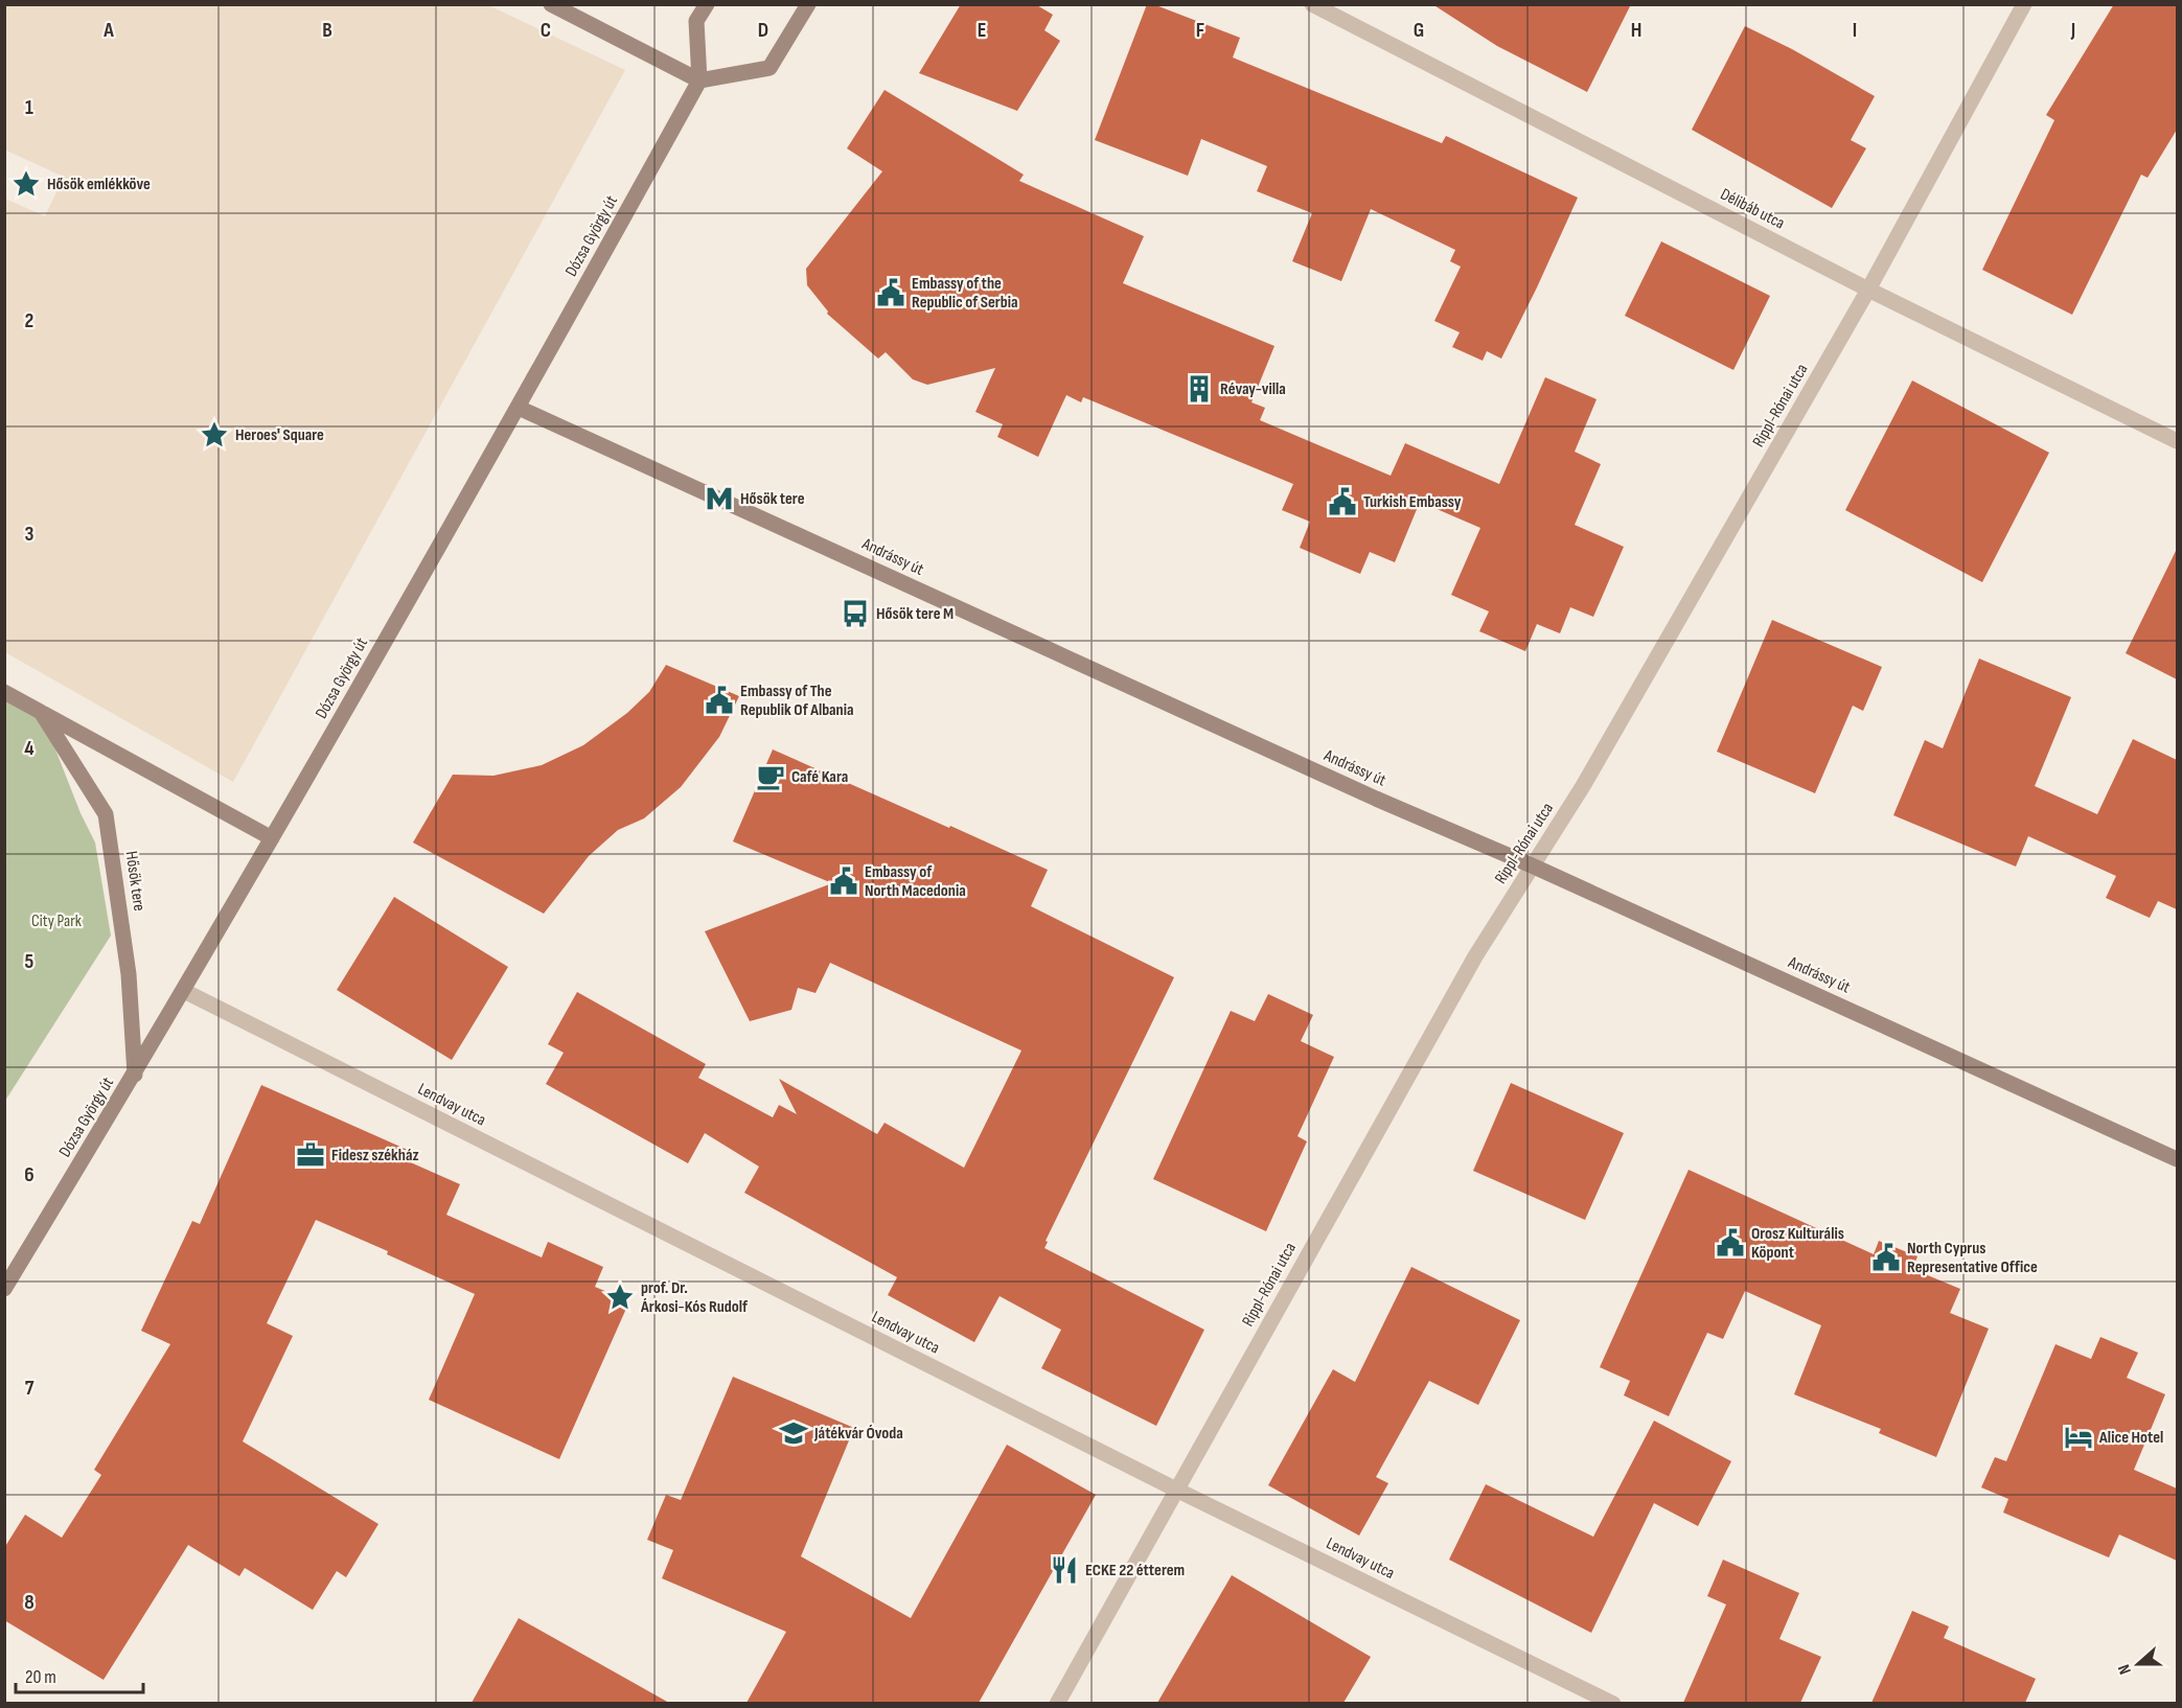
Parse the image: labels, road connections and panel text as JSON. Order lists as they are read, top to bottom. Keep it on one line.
{"streets":{"main road":["Dózsa György út","Andrássy út","Hősök tere"],"street":["Délibáb utca","Rippl-Rónai utca","Lendvay utca"]},"crossings":[["Délibáb utca","Rippl-Rónai utca"],["Dózsa György út","Andrássy út"],["Dózsa György út","Hősök tere"],["Dózsa György út","Lendvay utca"],["Rippl-Rónai utca","Andrássy út"],["Rippl-Rónai utca","Lendvay utca"]],"parks":["City Park"],"places":{"place":["Hősök emlékköve","Heroes' Square","prof. Dr. Árkosi-Kós Rudolf"],"public building":["Embassy of the Republic of Serbia","Turkish Embassy","Embassy of The Republik Of Albania","Embassy of North Macedonia","Orosz Kulturális Köpont","North Cyprus Representative Office"],"building":["Révay-villa"],"metro station":["Hősök tere"],"bus stop":["Hősök tere M"],"cafe":["Café Kara"],"office":["Fidesz székház"],"school or university":["Játékvár Óvoda"],"hotel":["Alice Hotel"],"restaurant":["ECKE 22 étterem"]},"scale_bar":"20 m","north":"left","grid":{"columns":["A","B","C","D","E","F","G","H","I","J"],"rows":["1","2","3","4","5","6","7","8"]}}
